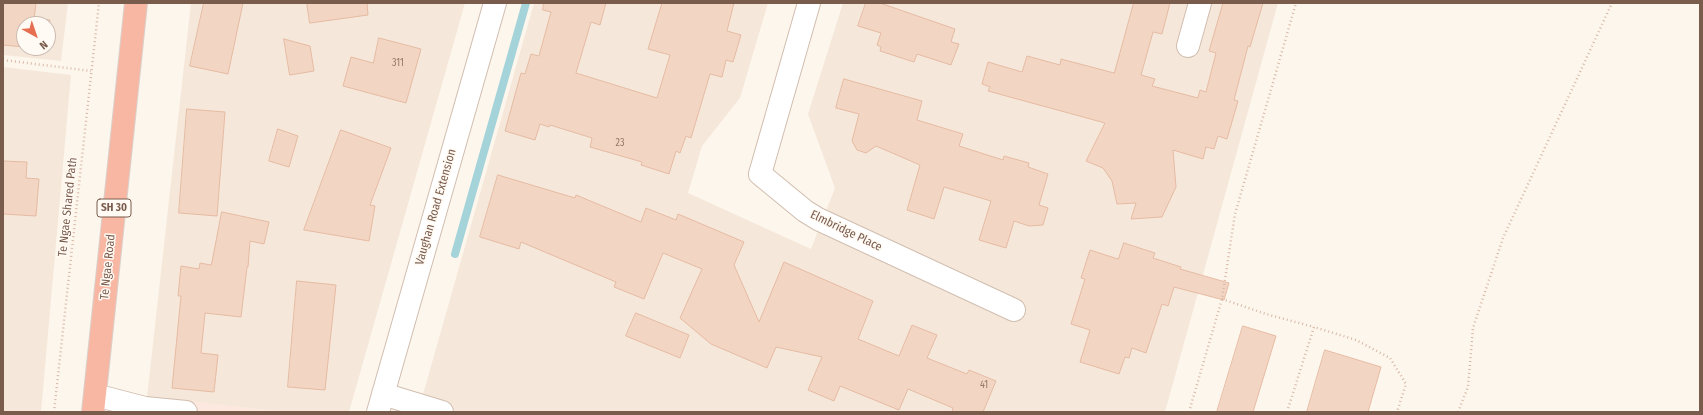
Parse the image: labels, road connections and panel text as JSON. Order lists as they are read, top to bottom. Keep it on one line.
{"streets":{"highway":["SH 30","Te Ngae Road"],"street":["Vaughan Road Extension","Elmbridge Place"],"path":["Te Ngae Shared Path"]},"house_numbers":["311","23","41"],"north":"bottom right"}
